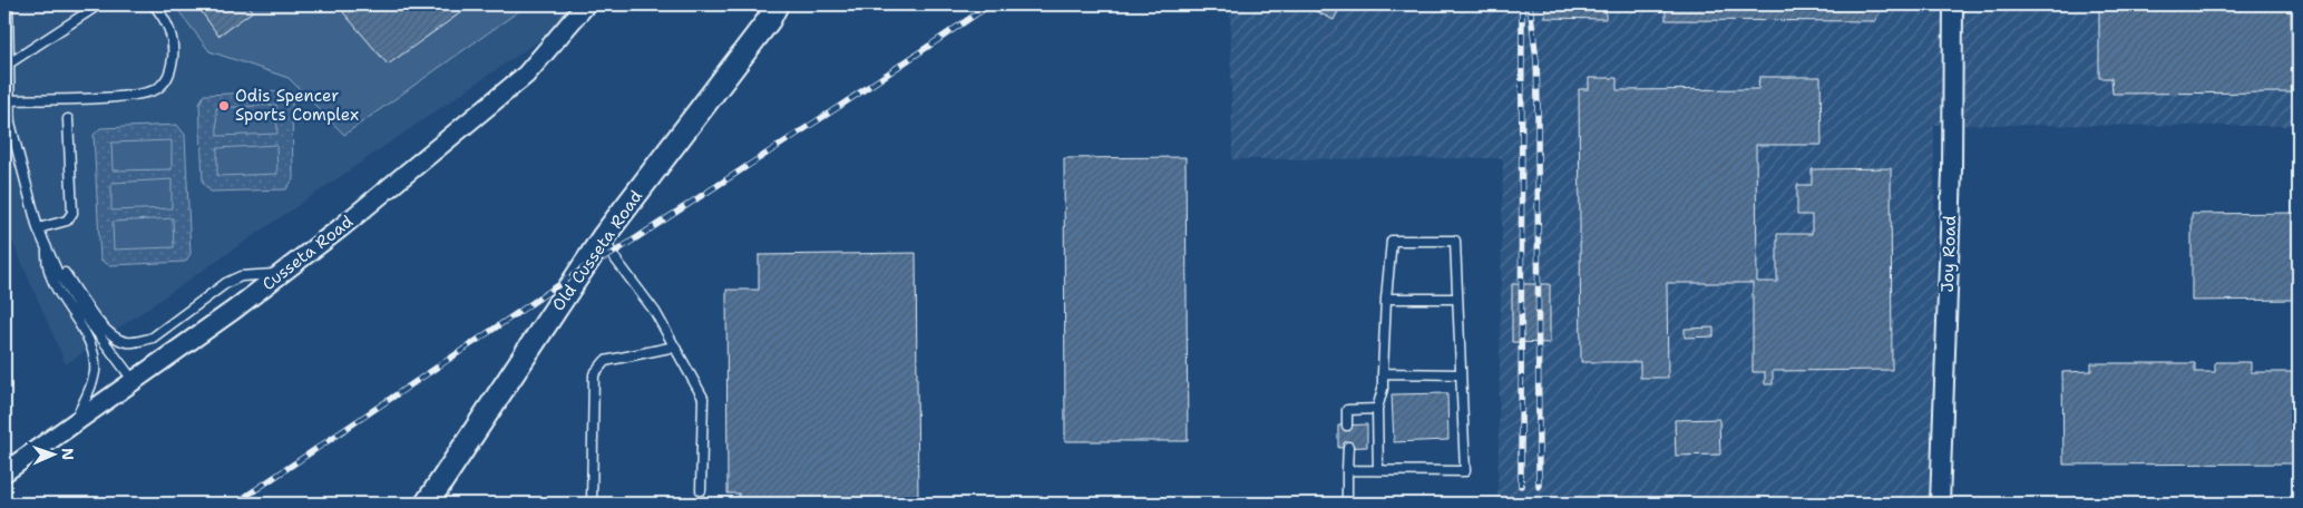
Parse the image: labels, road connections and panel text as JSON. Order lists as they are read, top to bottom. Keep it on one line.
{"streets":{"street":["Old Cusseta Road","Cusseta Road","Joy Road"]},"places":["Odis Spencer Sports Complex"],"north":"right"}
